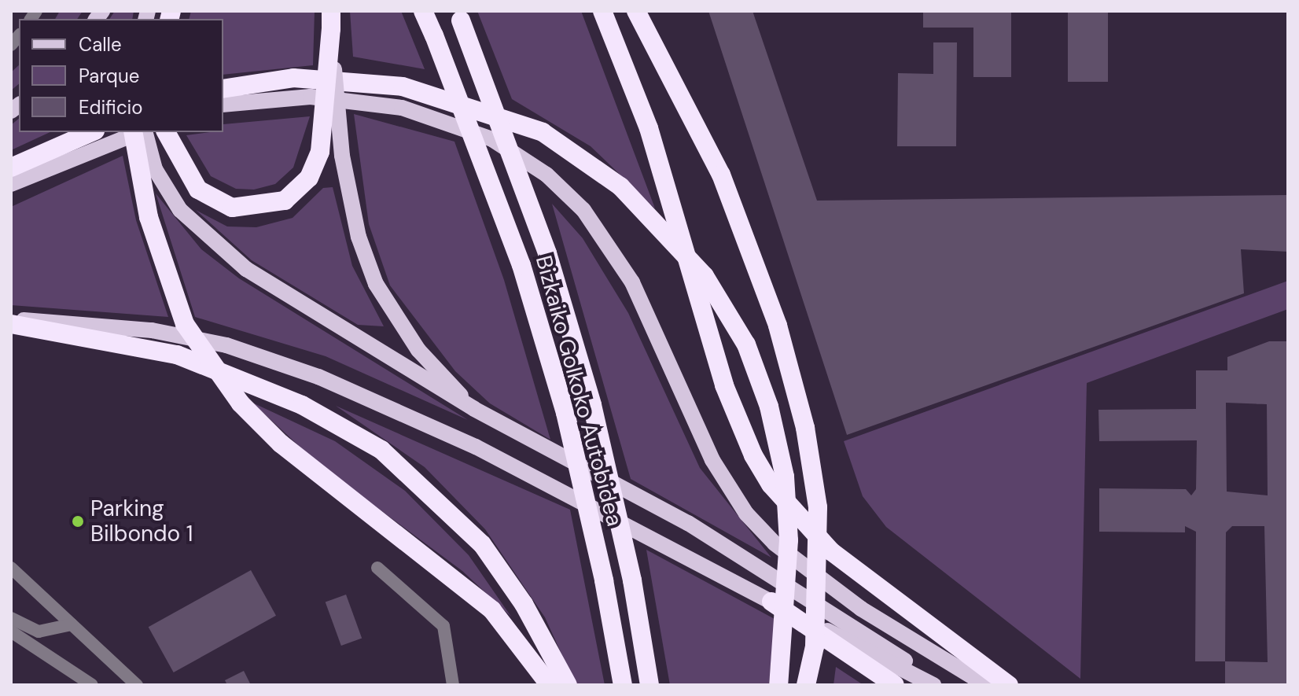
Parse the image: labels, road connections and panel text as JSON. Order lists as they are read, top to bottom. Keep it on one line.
{"streets":{"highway":["Bizkaiko Golkoko Autobidea"]},"places":["Parking Bilbondo 1"],"legend":["Calle","Parque","Edificio"]}
